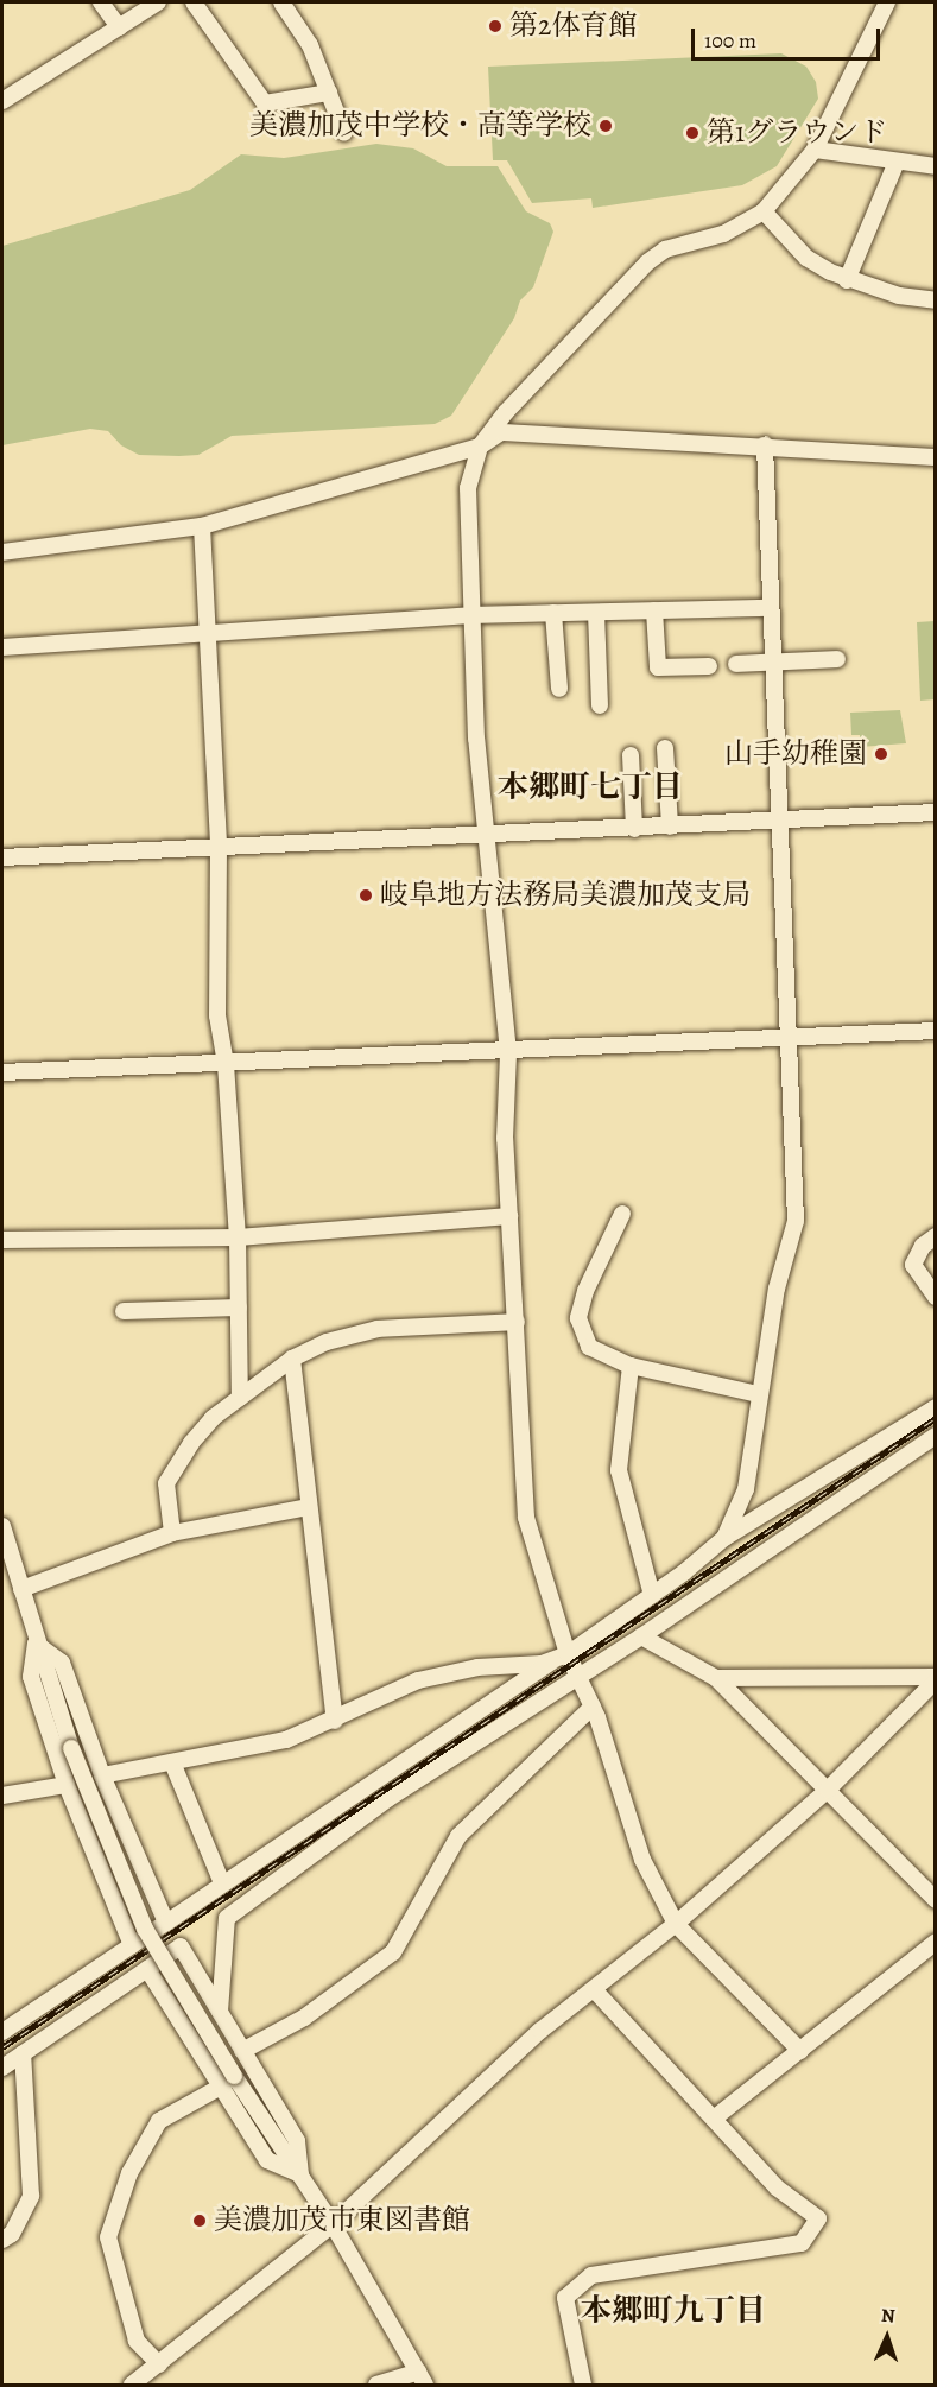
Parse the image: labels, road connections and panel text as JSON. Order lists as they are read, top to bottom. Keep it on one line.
{"districts":["本郷町七丁目","本郷町九丁目"],"places":["第2体育館","美濃加茂中学校・高等学校","第1グラウンド","山手幼稚園","岐阜地方法務局美濃加茂支局","美濃加茂市東図書館"],"scale_bar":"100 m","north":"top"}
